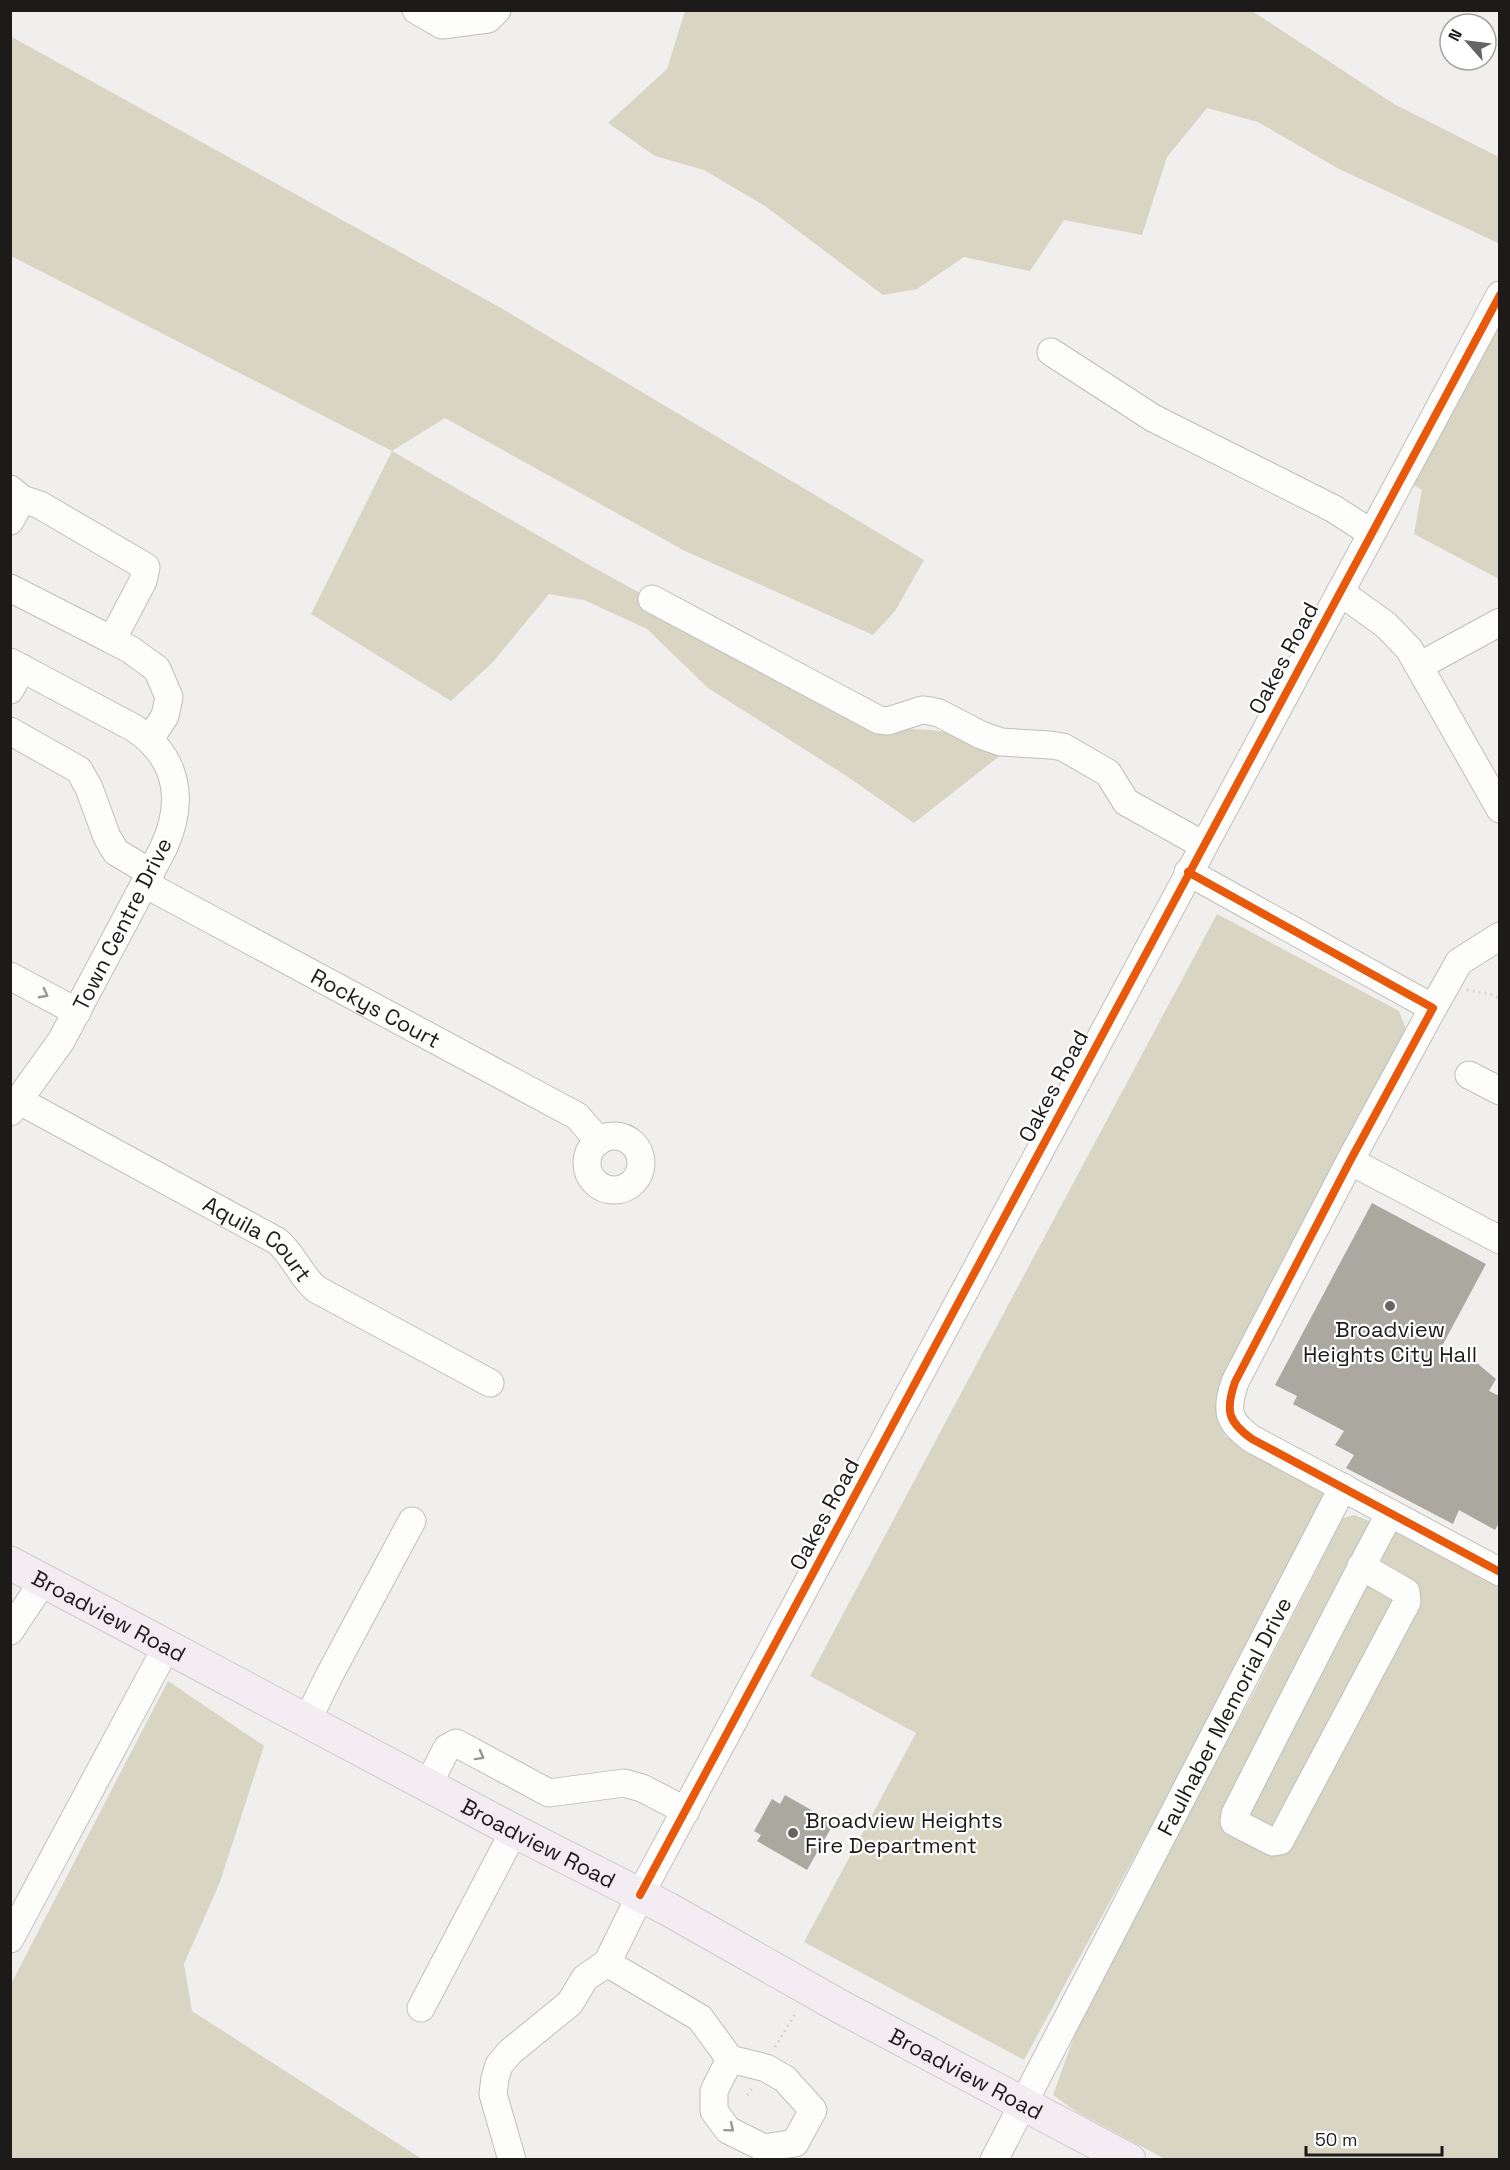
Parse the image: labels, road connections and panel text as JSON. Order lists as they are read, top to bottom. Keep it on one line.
{"streets":{"main road":["Broadview Road"],"street":["Oakes Road","Town Centre Drive","Rockys Court","Aquila Court","Faulhaber Memorial Drive"]},"crossings":[["Oakes Road","Broadview Road"],["Town Centre Drive","Rockys Court"],["Town Centre Drive","Aquila Court"],["Broadview Road","Faulhaber Memorial Drive"]],"places":["Broadview Heights City Hall","Broadview Heights Fire Department"],"scale_bar":"50 m","north":"top left"}
